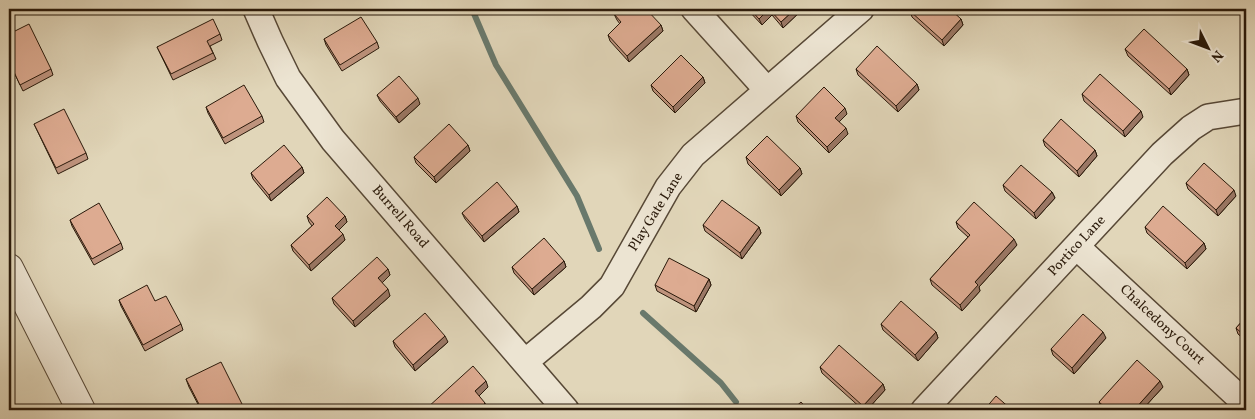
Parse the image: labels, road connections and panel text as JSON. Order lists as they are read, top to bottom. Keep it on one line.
{"streets":{"street":["Play Gate Lane","Burrell Road","Portico Lane","Chalcedony Court"]},"crossings":[["Play Gate Lane","Burrell Road"],["Portico Lane","Chalcedony Court"]],"north":"bottom right"}
